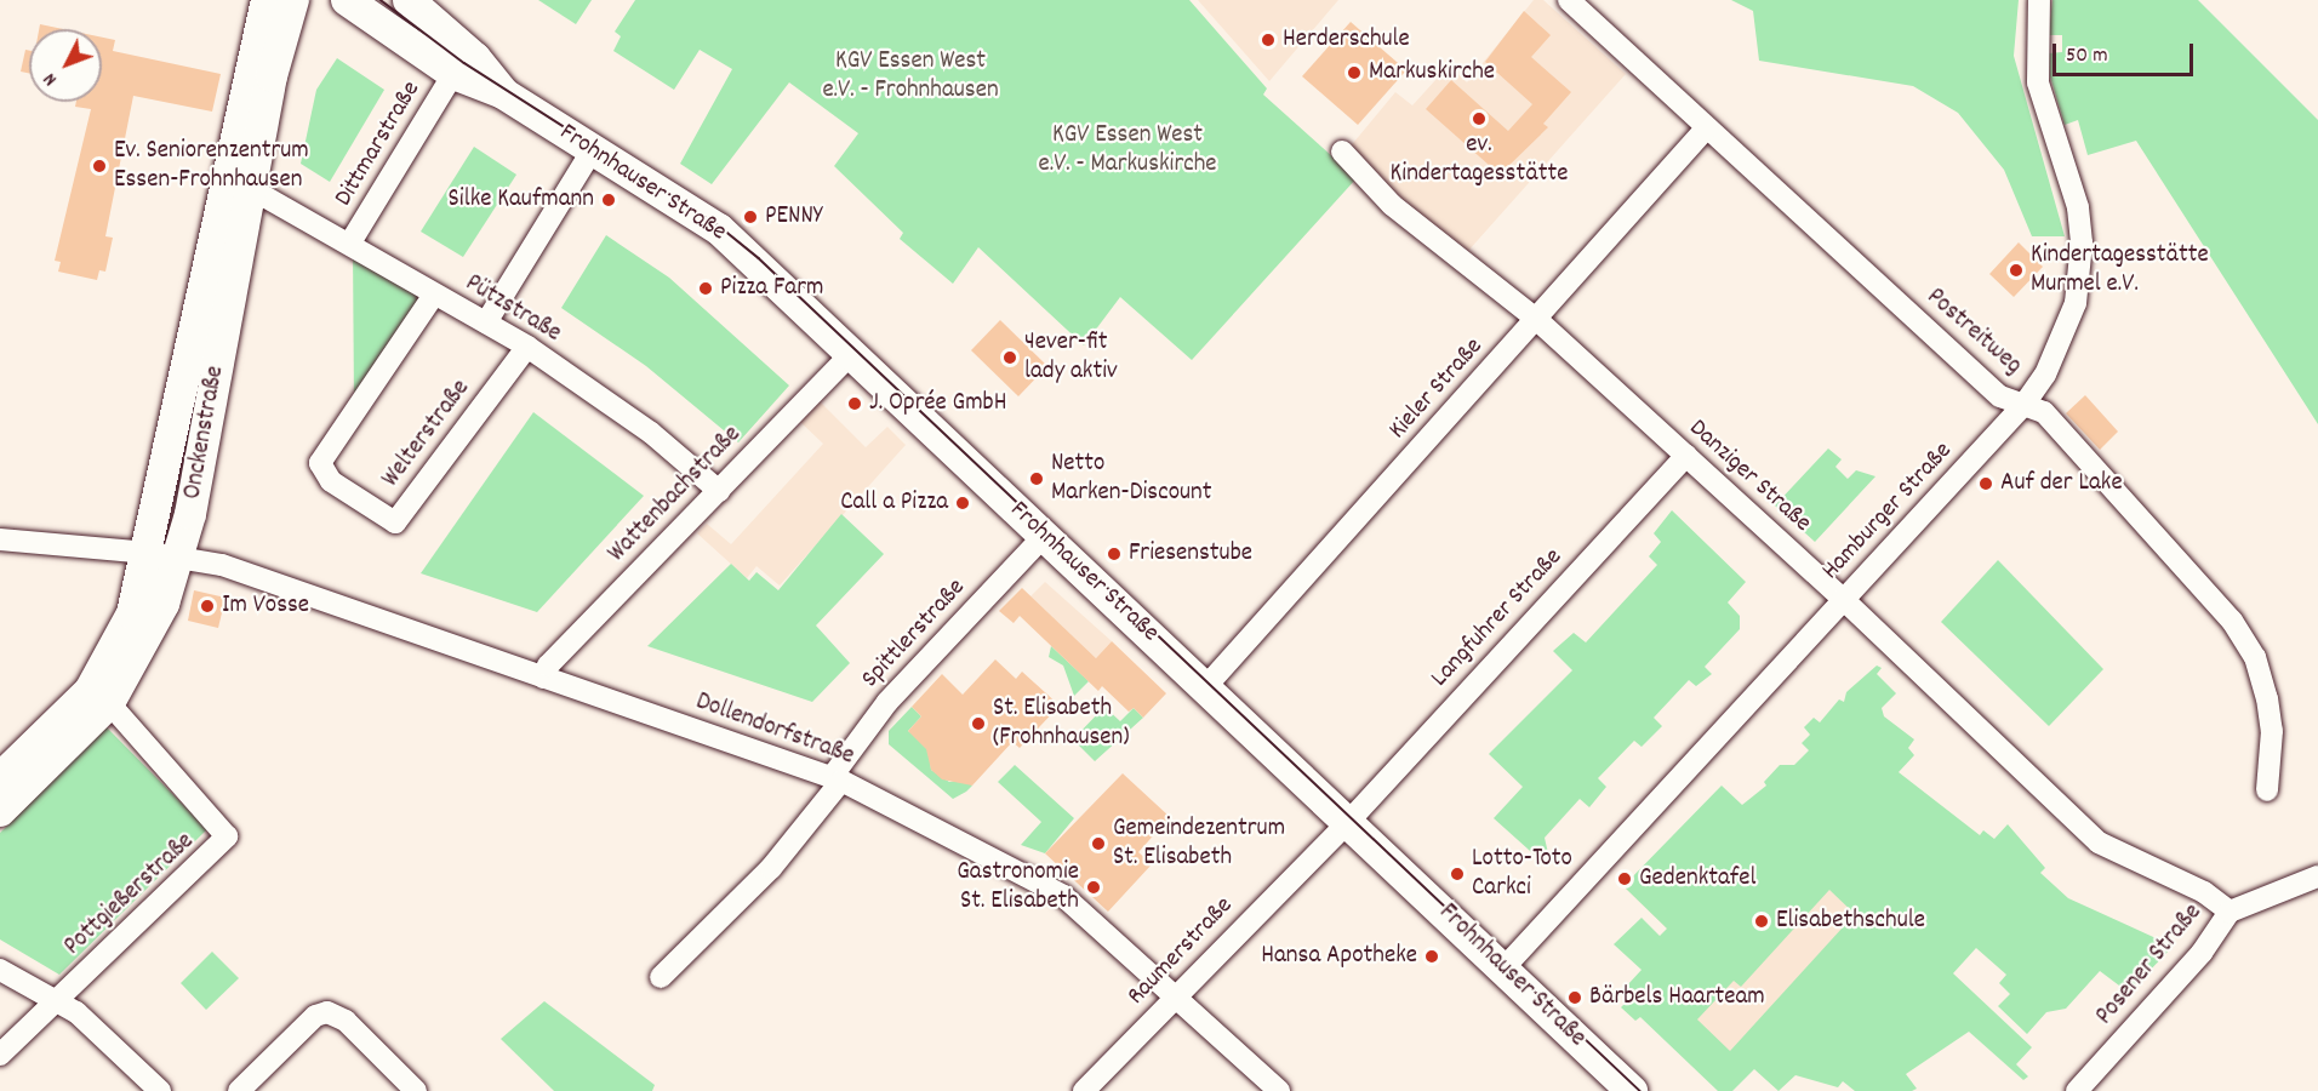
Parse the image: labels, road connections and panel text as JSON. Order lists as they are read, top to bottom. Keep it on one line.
{"streets":{"main road":["Frohnhauser Straße","Onckenstraße"],"street":["Dittmarstraße","Pützstraße","Postreitweg","Kieler Straße","Welterstraße","Danziger Straße","Wattenbachstraße","Hamburger Straße","Langfuhrer Straße","Spittlerstraße","Dollendorfstraße","Pottgießerstraße","Raumerstraße","Posener Straße"]},"crossings":[["Dittmarstraße","Frohnhauser Straße"],["Dittmarstraße","Pützstraße"],["Frohnhauser Straße","Kieler Straße"],["Frohnhauser Straße","Wattenbachstraße"],["Frohnhauser Straße","Hamburger Straße"],["Frohnhauser Straße","Langfuhrer Straße"],["Frohnhauser Straße","Spittlerstraße"],["Frohnhauser Straße","Raumerstraße"],["Pützstraße","Welterstraße"],["Pützstraße","Wattenbachstraße"],["Postreitweg","Kieler Straße"],["Postreitweg","Hamburger Straße"],["Kieler Straße","Danziger Straße"],["Onckenstraße","Dollendorfstraße"],["Onckenstraße","Pottgießerstraße"],["Danziger Straße","Hamburger Straße"],["Danziger Straße","Langfuhrer Straße"],["Danziger Straße","Posener Straße"],["Wattenbachstraße","Dollendorfstraße"],["Langfuhrer Straße","Raumerstraße"],["Spittlerstraße","Dollendorfstraße"],["Dollendorfstraße","Raumerstraße"]],"parks":["KGV Essen West e.V. - Frohnhausen","KGV Essen West e.V. - Markuskirche"],"places":["Herderschule","Markuskirche","ev. Kindertagesstätte","Ev. Seniorenzentrum Essen-Frohnhausen","Silke Kaufmann","PENNY","Kindertagesstätte Murmel e.V.","Pizza Farm","4ever-fit lady aktiv","J. Oprée GmbH","Netto Marken-Discount","Auf der Lake","Call a Pizza","Friesenstube","Im Vosse","St. Elisabeth (Frohnhausen)","Gemeindezentrum St. Elisabeth","Lotto-Toto Carkci","Gedenktafel","Gastronomie St. Elisabeth","Elisabethschule","Hansa Apotheke","Bärbels Haarteam"],"scale_bar":"50 m","north":"bottom left"}
